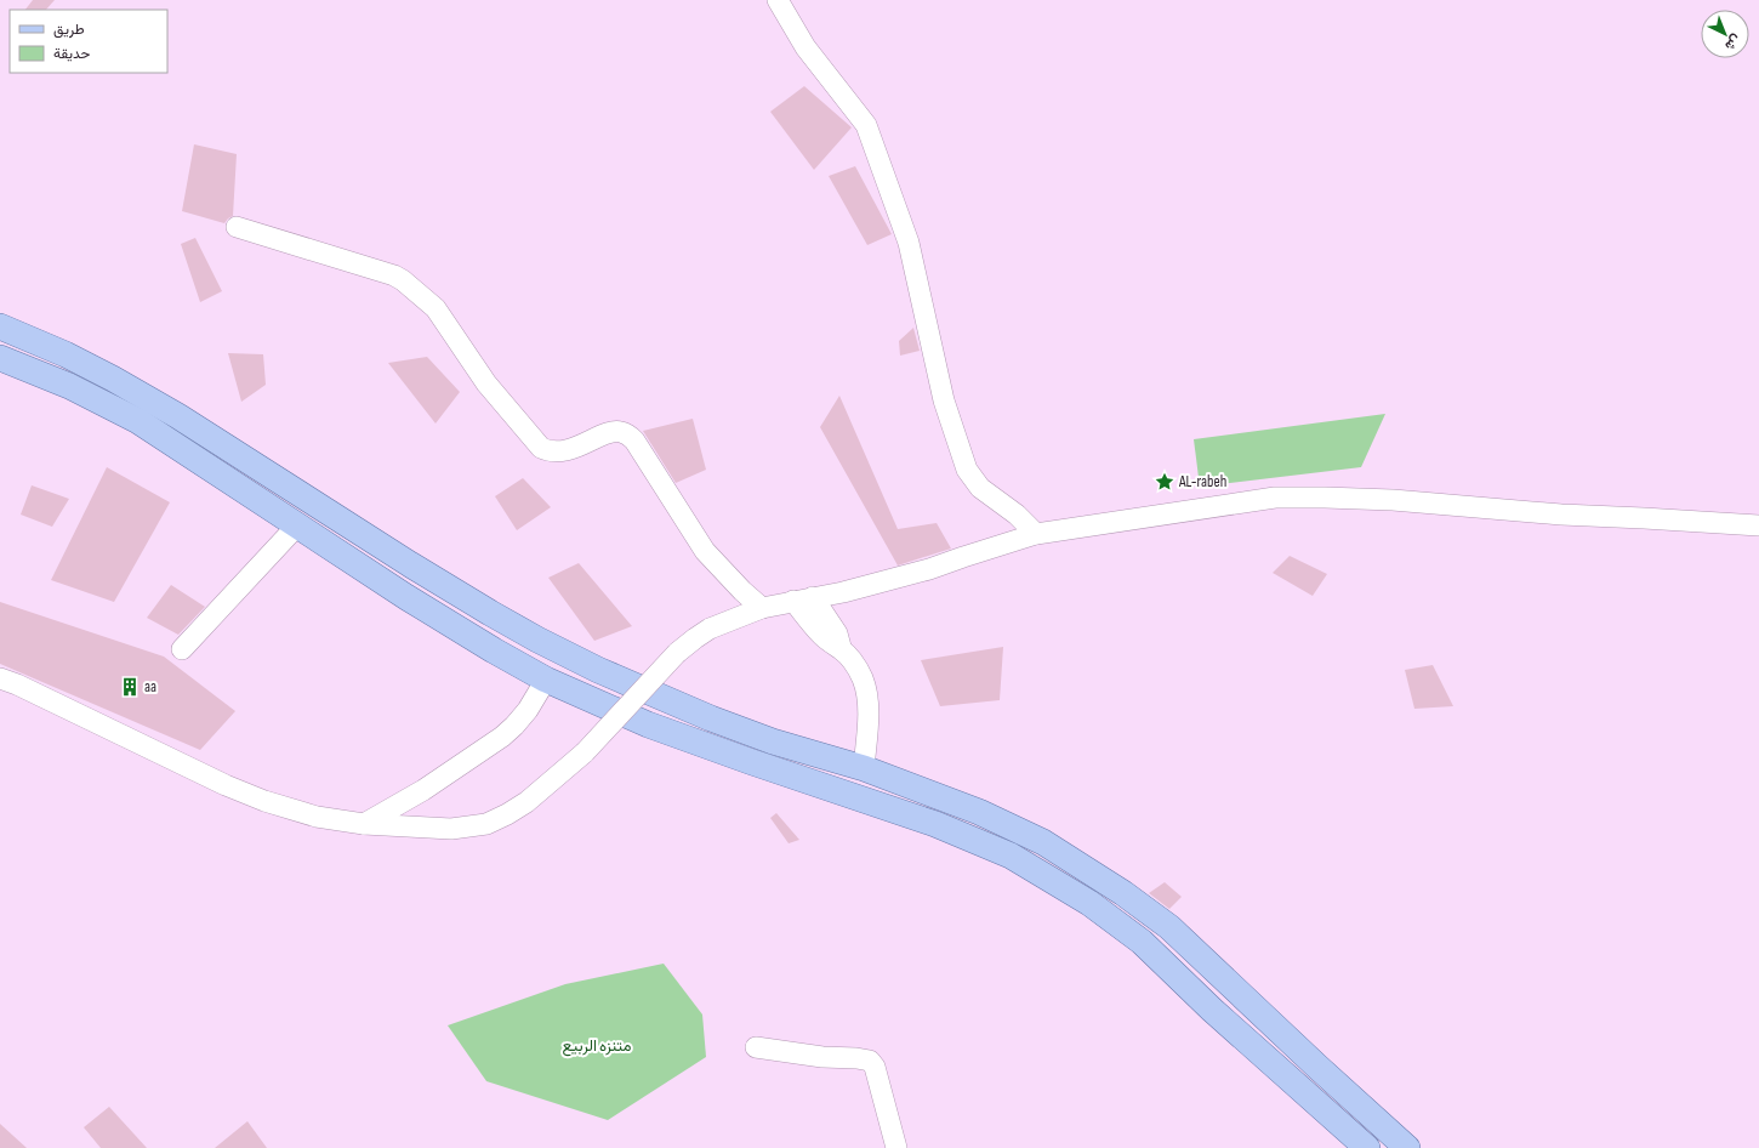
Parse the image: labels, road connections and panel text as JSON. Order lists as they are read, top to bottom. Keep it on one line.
{"parks":["متنزه الربيع"],"places":{"place":["AL-rabeh"],"building":["aa"]},"legend":["طريق","حديقة"],"north":"bottom right"}
